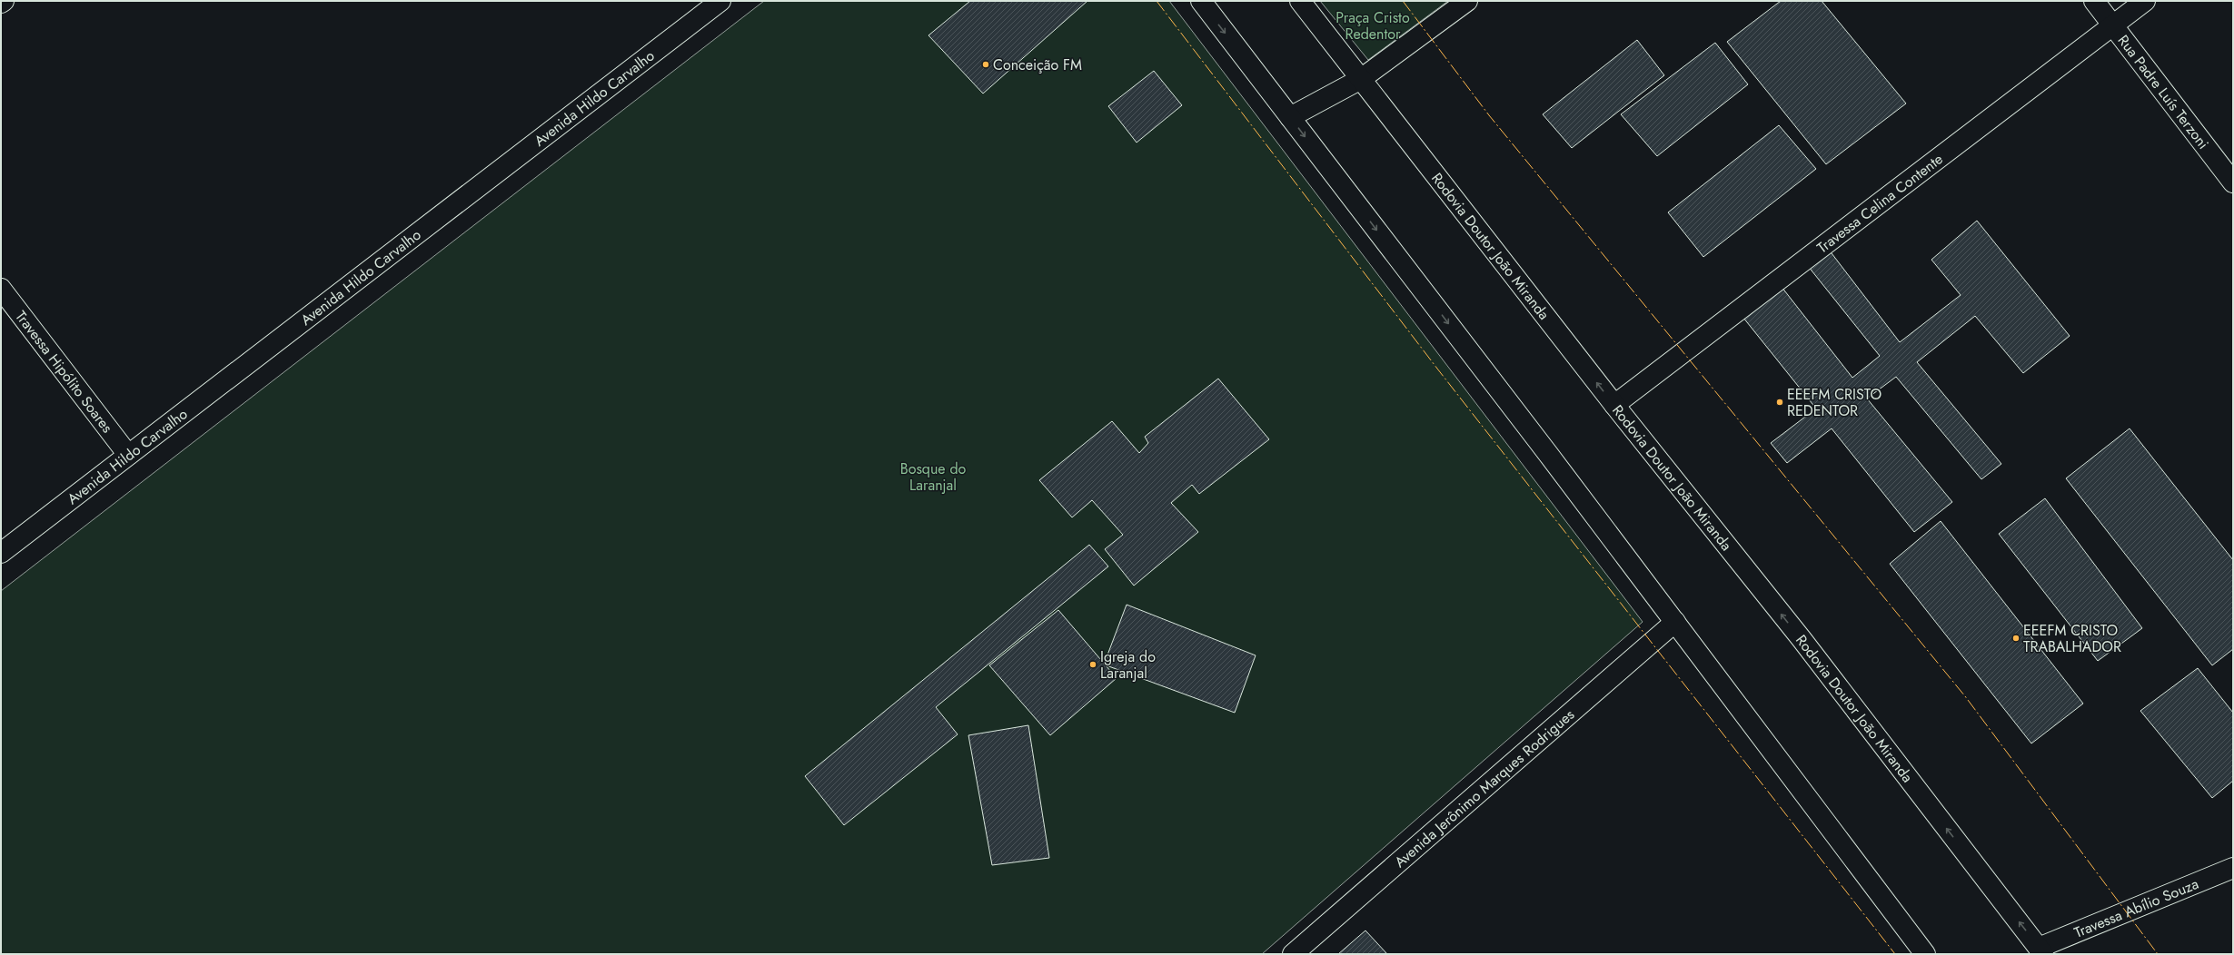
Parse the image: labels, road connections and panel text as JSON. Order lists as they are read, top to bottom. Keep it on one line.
{"streets":{"street":["Rua Padre Luís Terzoni","Avenida Hildo Carvalho","Travessa Celina Contente","Rodovia Doutor João Miranda","Travessa Hipólito Soares","Avenida Jerônimo Marques Rodrigues","Travessa Abílio Souza"]},"crossings":[["Rua Padre Luís Terzoni","Travessa Celina Contente"],["Avenida Hildo Carvalho","Travessa Hipólito Soares"],["Travessa Celina Contente","Rodovia Doutor João Miranda"],["Rodovia Doutor João Miranda","Travessa Abílio Souza"]],"parks":["Praça Cristo Redentor","Bosque do Laranjal"],"places":["Conceição FM","EEEFM CRISTO REDENTOR","EEEFM CRISTO TRABALHADOR","Igreja do Laranjal"]}
